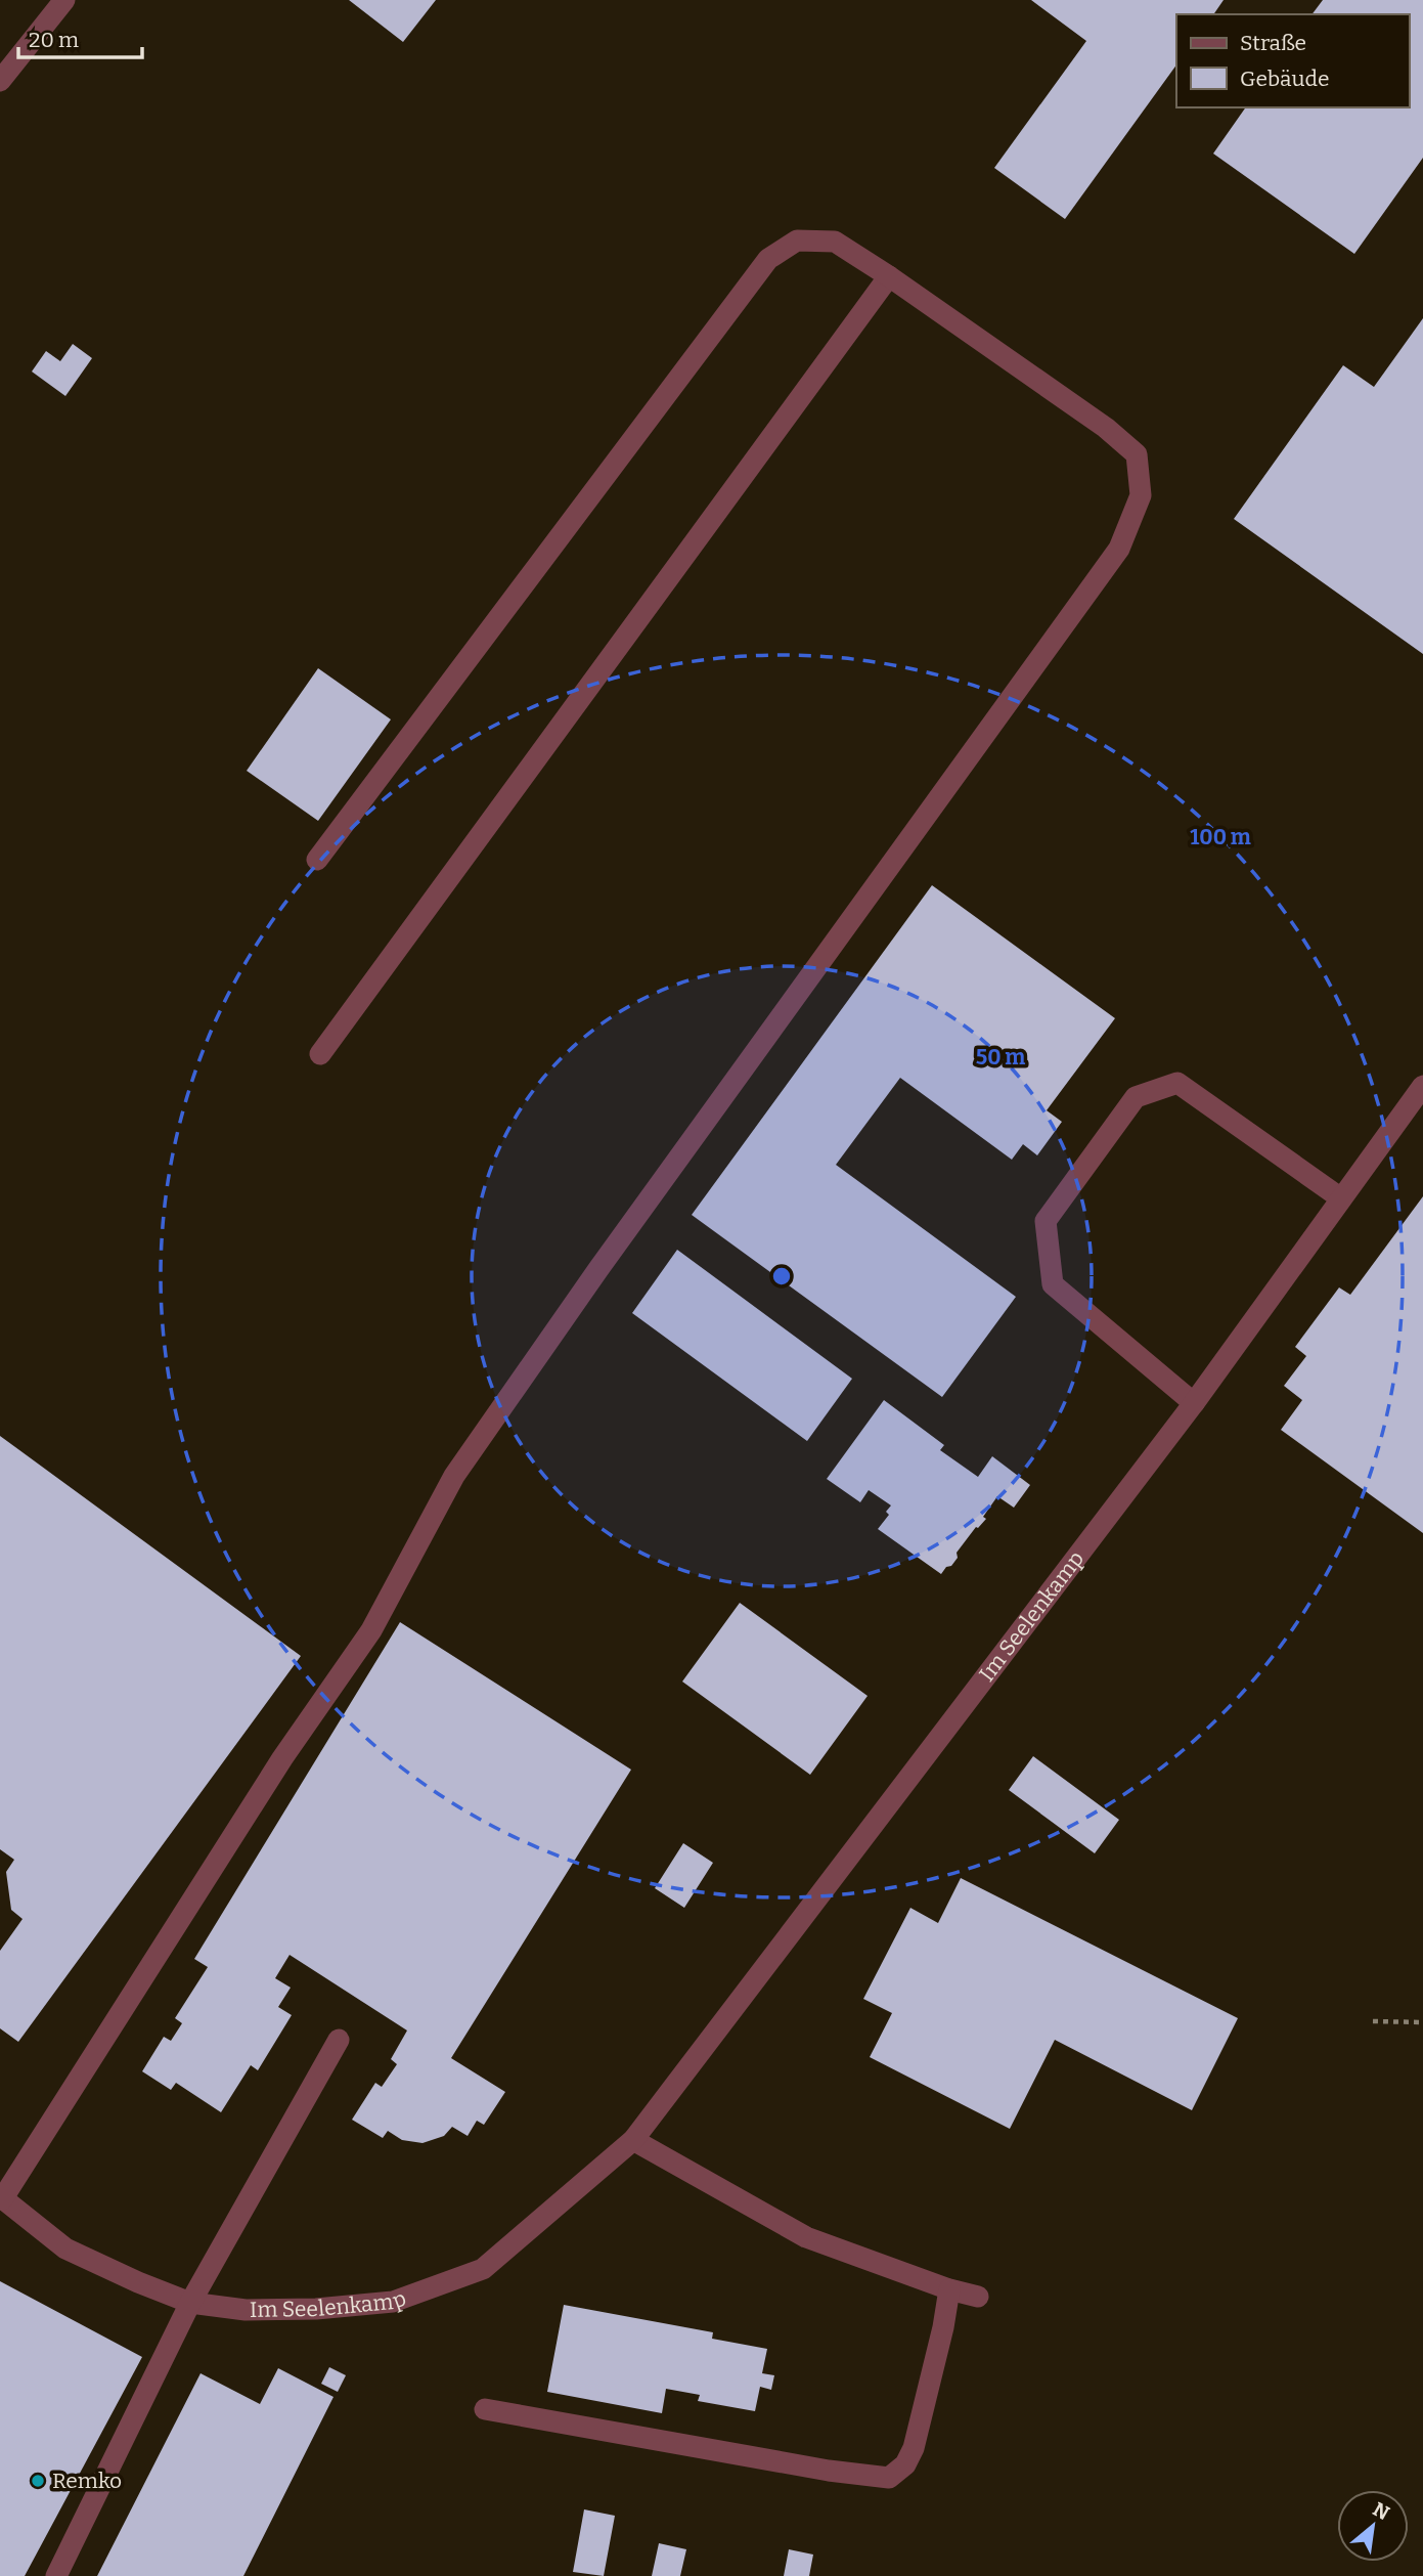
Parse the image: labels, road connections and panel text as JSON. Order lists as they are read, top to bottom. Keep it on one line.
{"streets":{"street":["Im Seelenkamp"]},"places":["Remko"],"legend":["Straße","Gebäude"],"scale_bar":"20 m","north":"top right","rings":["100 m","50 m"]}
